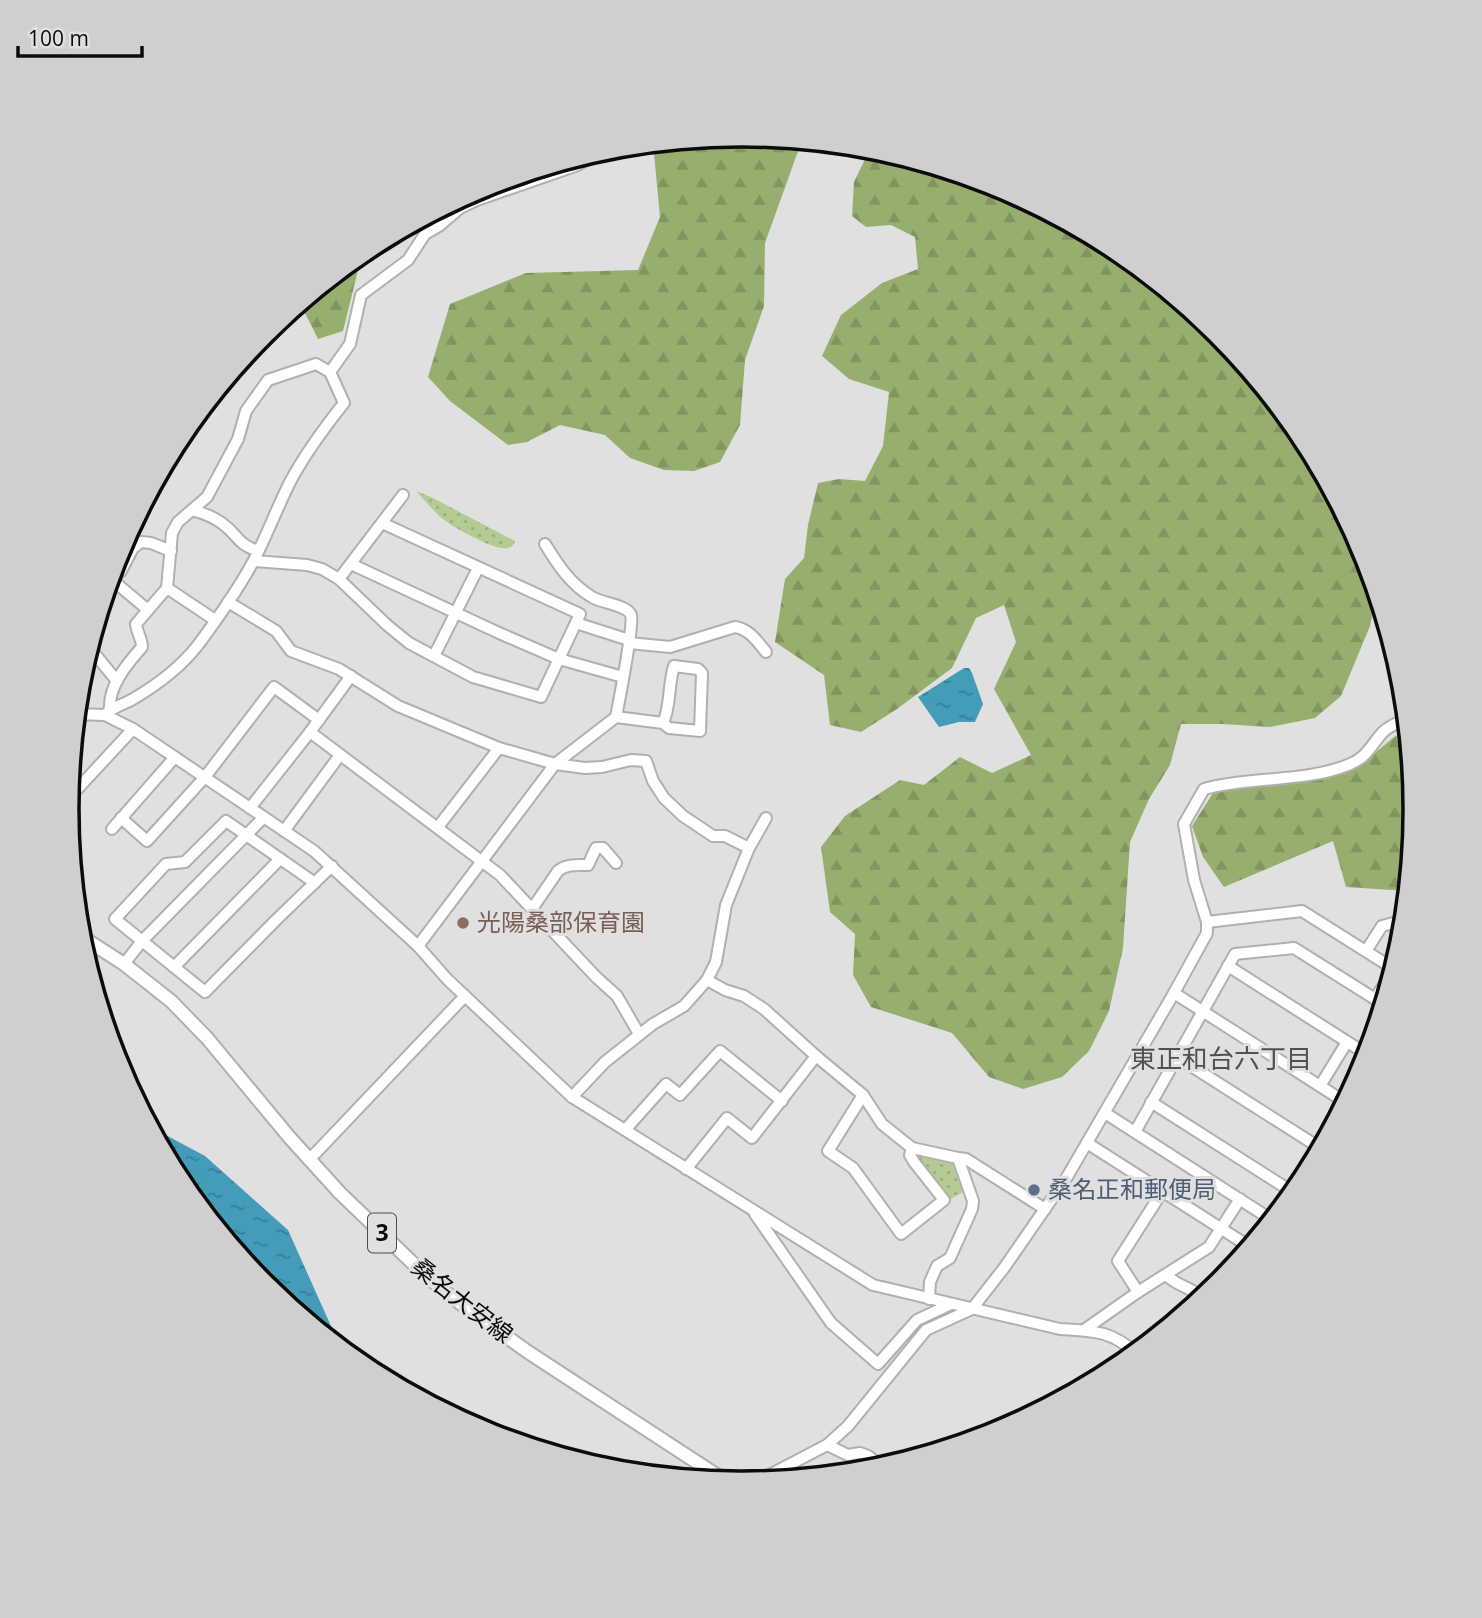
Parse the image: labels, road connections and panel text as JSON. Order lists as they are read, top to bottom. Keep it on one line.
{"streets":{"main road":["3","桑名大安線"]},"districts":["東正和台六丁目"],"places":["光陽桑部保育園","桑名正和郵便局"],"scale_bar":"100 m"}
